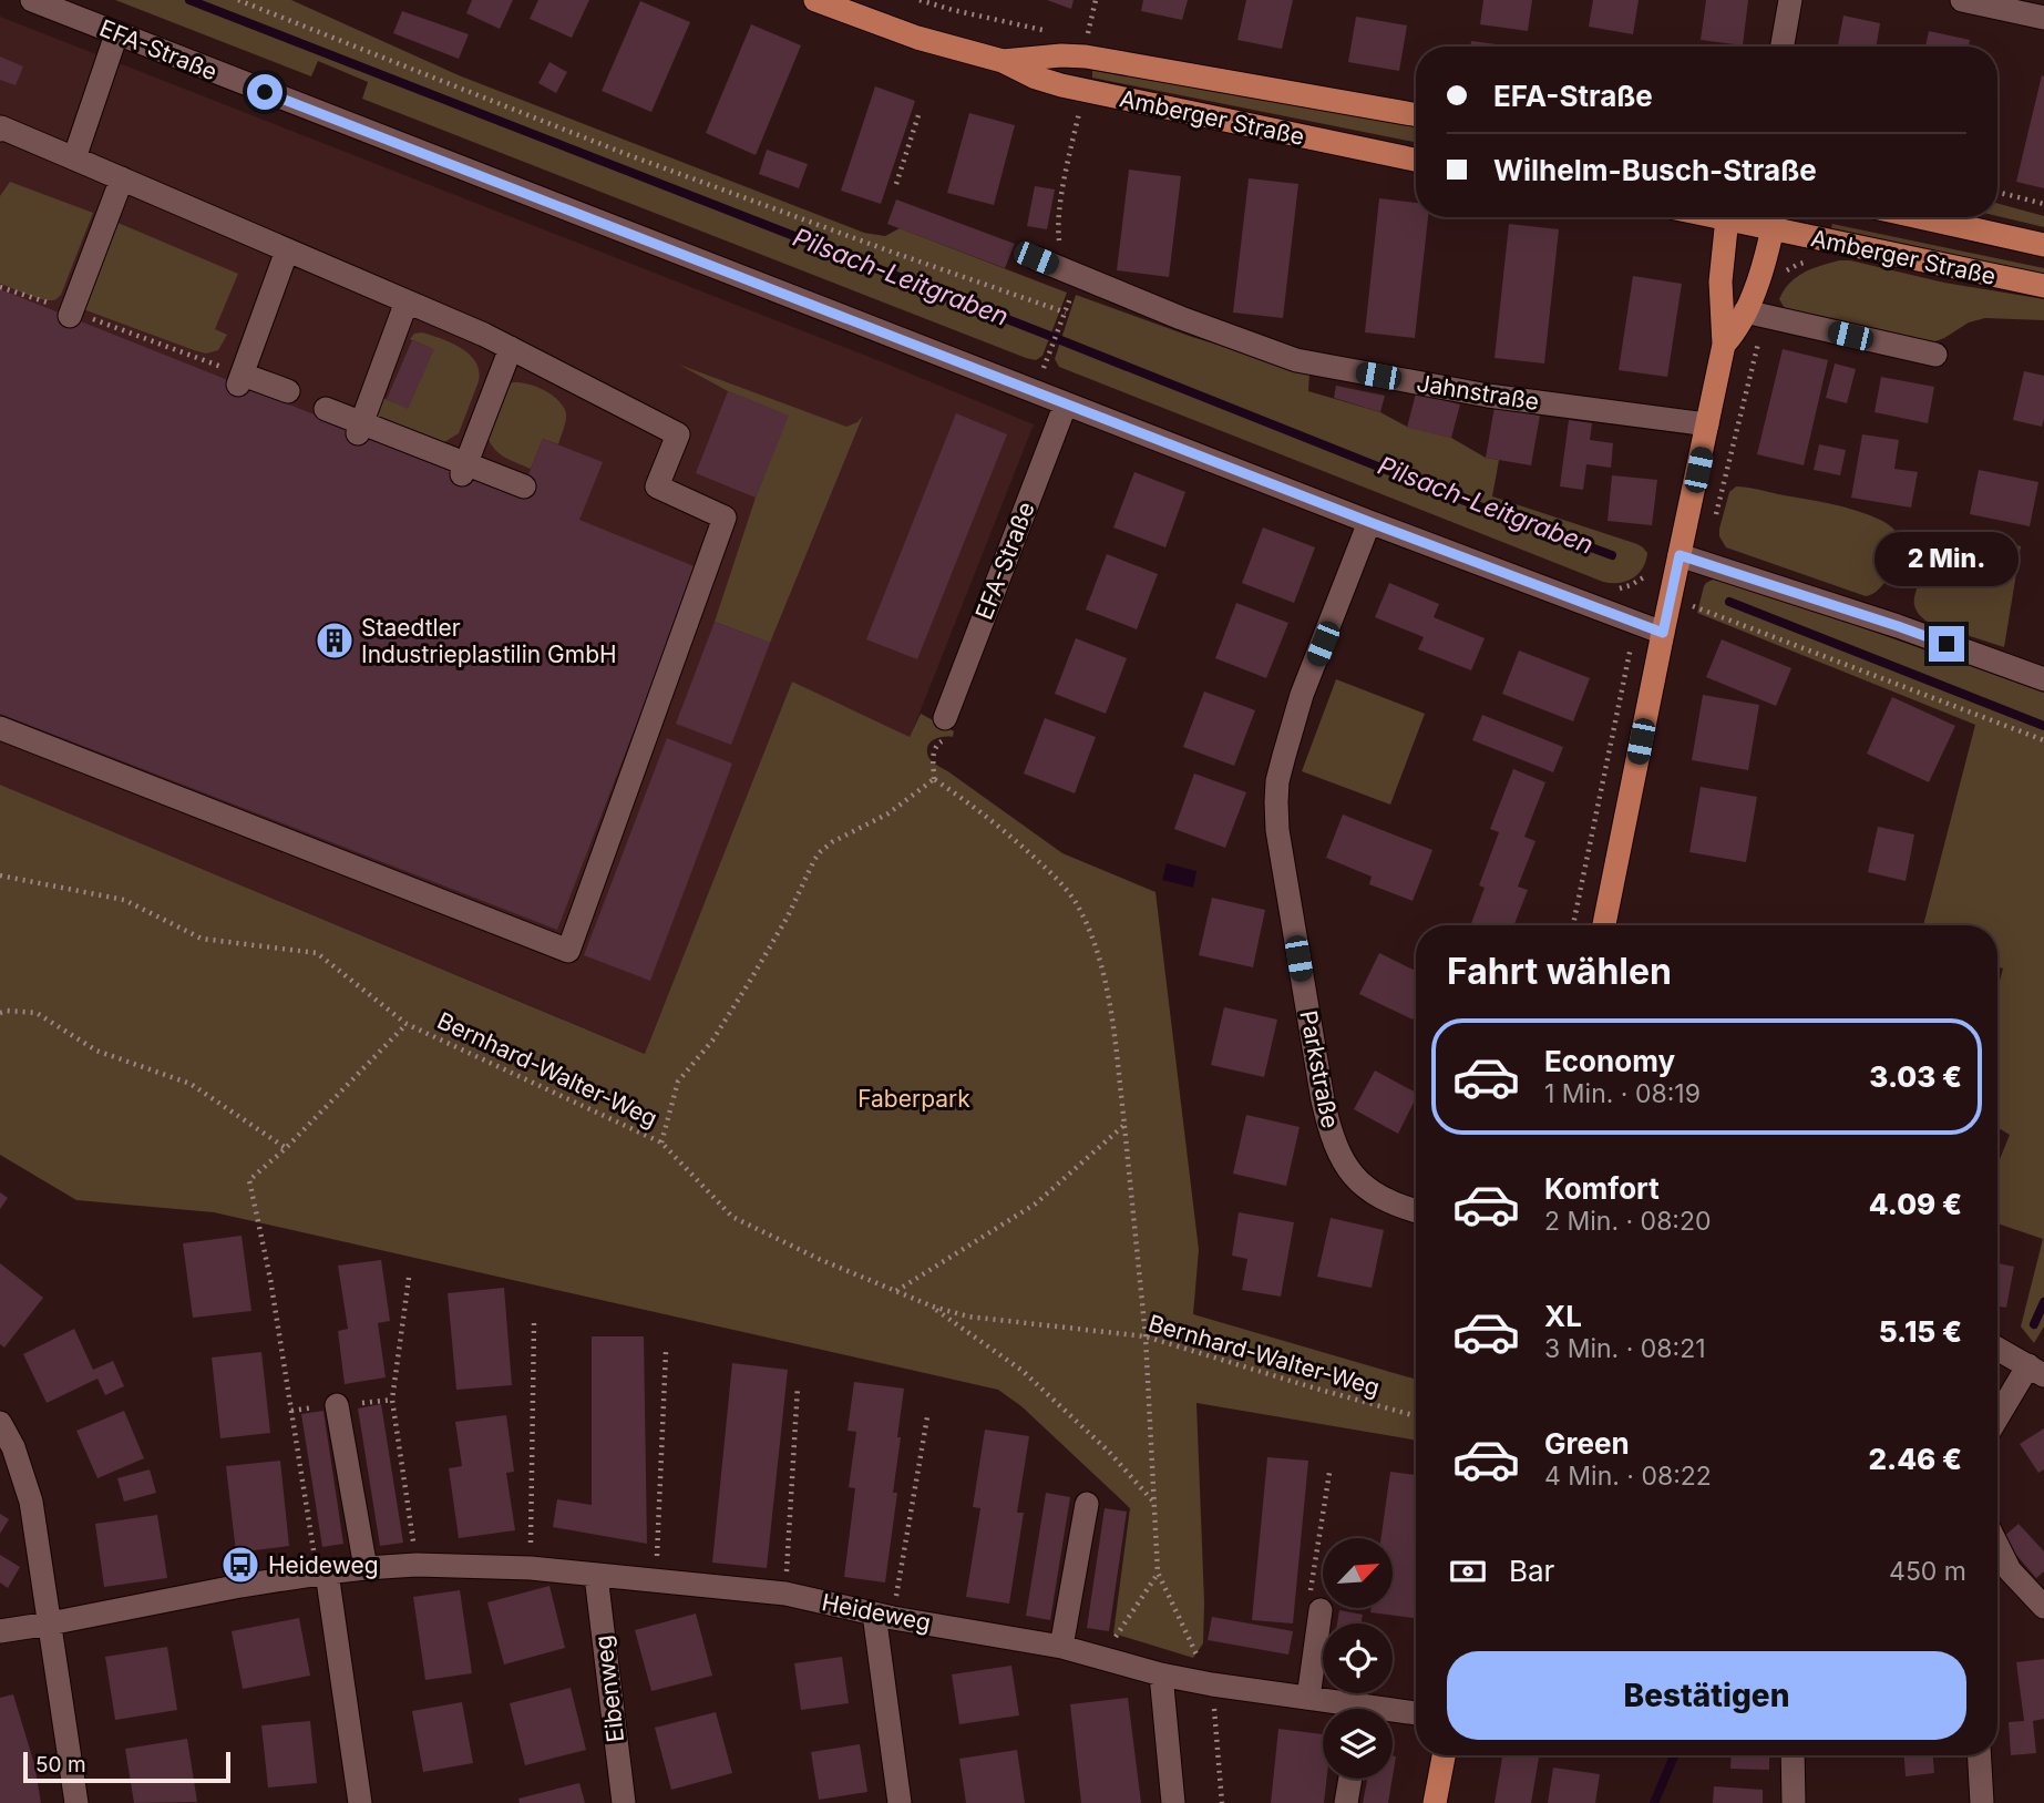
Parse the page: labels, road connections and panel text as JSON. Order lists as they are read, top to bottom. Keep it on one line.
{"streets":{"main road":["Amberger Straße"],"street":["EFA-Straße","Jahnstraße","Parkstraße","Heideweg","Eibenweg"],"path":["Bernhard-Walter-Weg"]},"crossings":[["EFA-Straße","Parkstraße"],["Heideweg","Eibenweg"]],"water":["Pilsach-Leitgraben"],"parks":["Faberpark"],"places":{"building":["Staedtler Industrieplastilin GmbH"],"bus stop":["Heideweg"]},"scale_bar":"50 m","north":"top right","page":{"banner":["EFA-Straße","Wilhelm-Busch-Straße"],"bubble":"2 Min.","heading":"Fahrt wählen","list":[{"name":"Economy","note":"1 Min. · 08:19","value":"3.03 €"},{"name":"Komfort","note":"2 Min. · 08:20","value":"4.09 €"},{"name":"XL","note":"3 Min. · 08:21","value":"5.15 €"},{"name":"Green","note":"4 Min. · 08:22","value":"2.46 €"}],"pay":["Bar","450 m"],"buttons":"Bestätigen","scale":"50 m"}}
